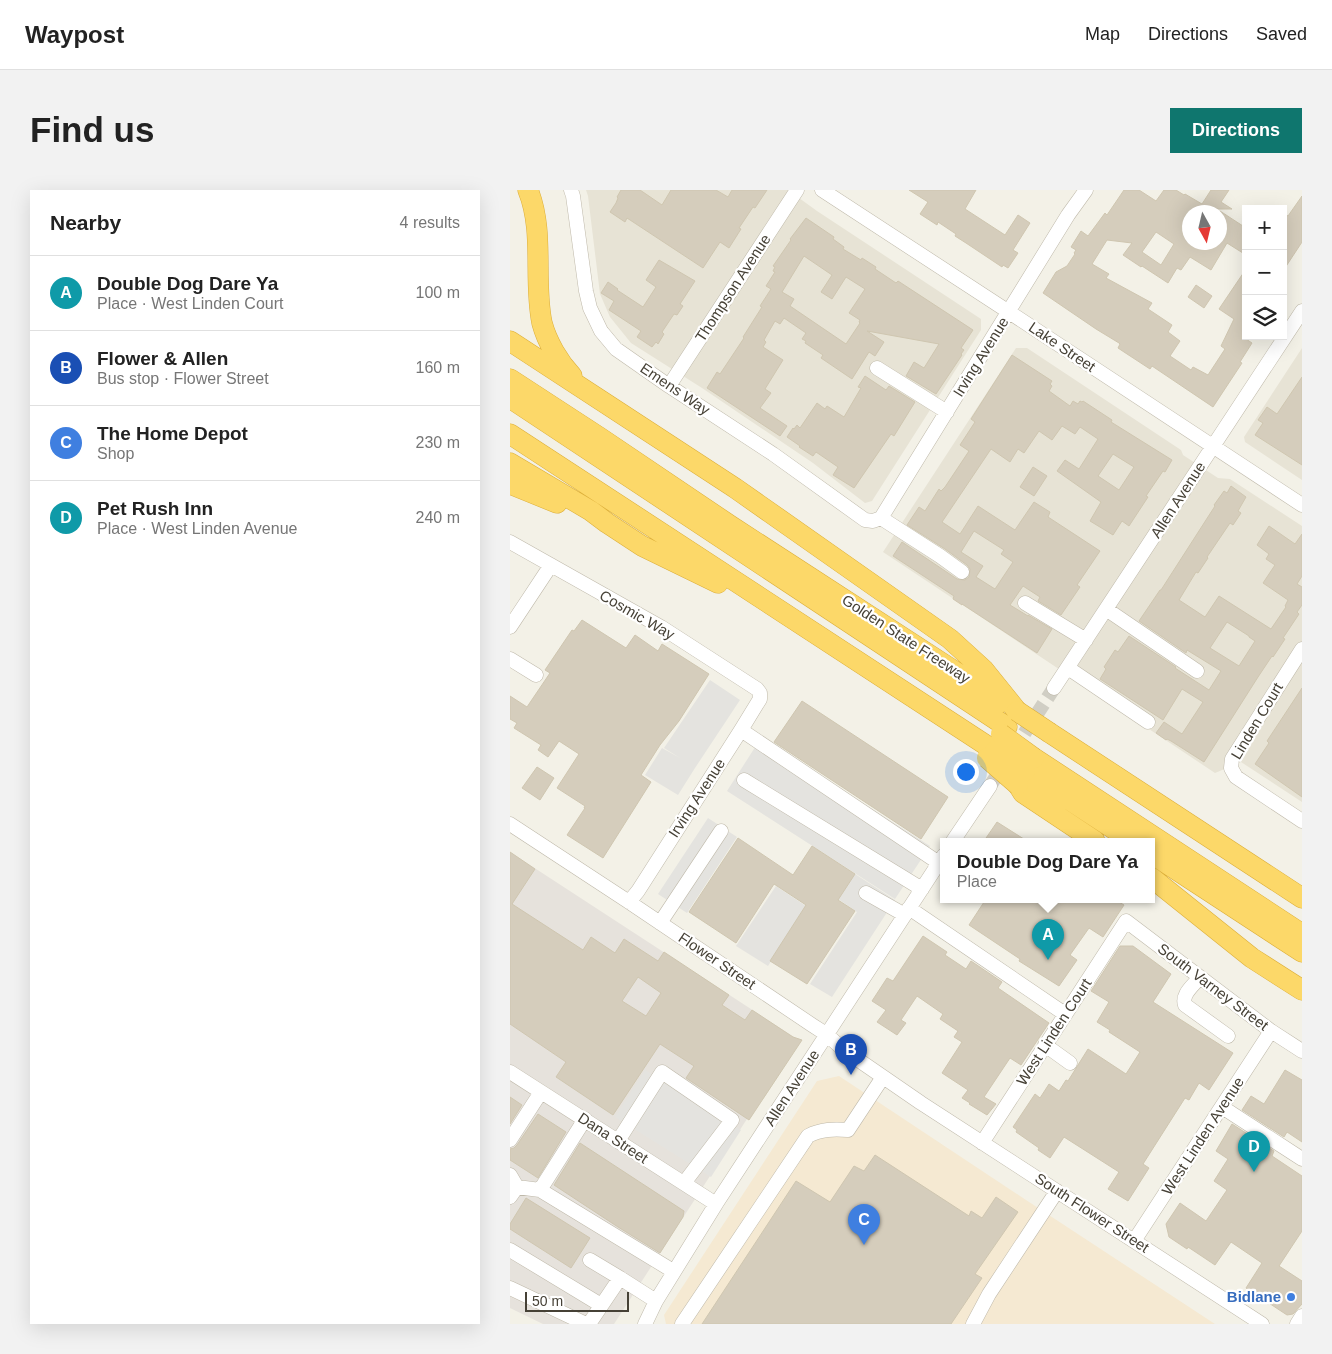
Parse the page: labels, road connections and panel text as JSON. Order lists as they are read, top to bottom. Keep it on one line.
{"streets":{"highway":["Golden State Freeway"],"street":["Thompson Avenue","Lake Street","Irving Avenue","Emens Way","Allen Avenue","Cosmic Way","Linden Court","Flower Street","South Varney Street","West Linden Court","West Linden Avenue","Dana Street","South Flower Street"]},"crossings":[["Thompson Avenue","Emens Way"],["Lake Street","Irving Avenue"],["Lake Street","Allen Avenue"],["Irving Avenue","Emens Way"],["Irving Avenue","Cosmic Way"],["Irving Avenue","Flower Street"],["Allen Avenue","Flower Street"],["Allen Avenue","Dana Street"],["Flower Street","South Flower Street"],["South Varney Street","West Linden Court"],["South Varney Street","West Linden Avenue"],["West Linden Court","South Flower Street"],["West Linden Avenue","South Flower Street"]],"places":["Bidlane"],"scale_bar":"50 m","north":"bottom","page":{"header":"Waypost","nav":["Map","Directions","Saved"],"buttons":"Directions","title":"Find us","heading":["Nearby","4 results"],"map_buttons":["+","−"],"list":[{"mark":"A","name":"Double Dog Dare Ya","note":"Place · West Linden Court","value":"100 m"},{"mark":"B","name":"Flower & Allen","note":"Bus stop · Flower Street","value":"160 m"},{"mark":"C","name":"The Home Depot","note":"Shop","value":"230 m"},{"mark":"D","name":"Pet Rush Inn","note":"Place · West Linden Avenue","value":"240 m"}],"popup":["Double Dog Dare Ya","Place"],"pins":["A","B","D","C"],"scale":"50 m"}}
